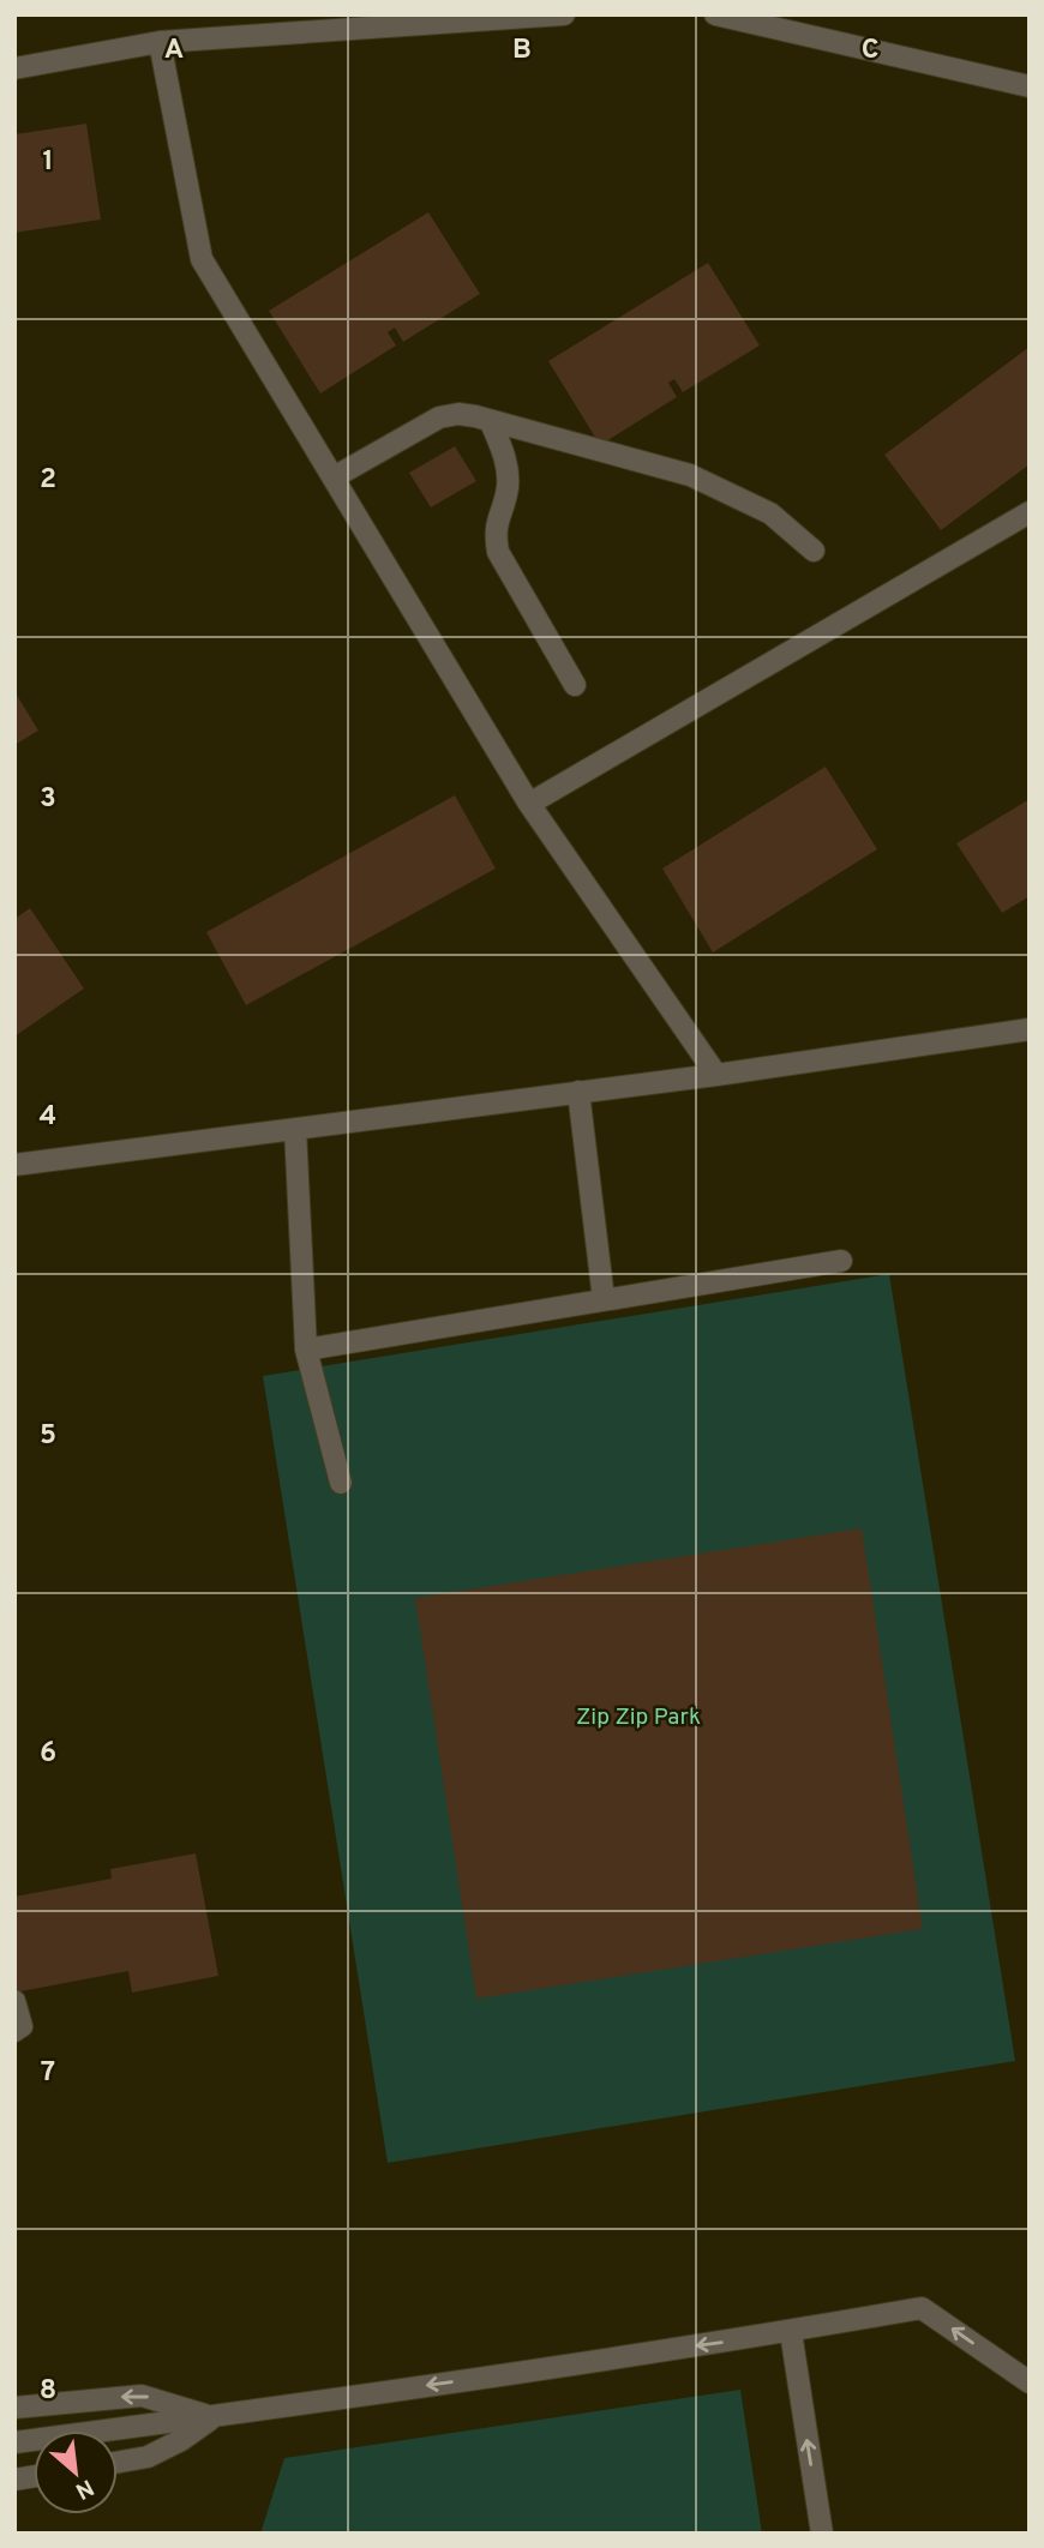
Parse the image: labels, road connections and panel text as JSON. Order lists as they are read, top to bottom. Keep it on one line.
{"parks":["Zip Zip Park"],"north":"bottom right","grid":{"columns":["A","B","C"],"rows":["1","2","3","4","5","6","7","8"]}}
